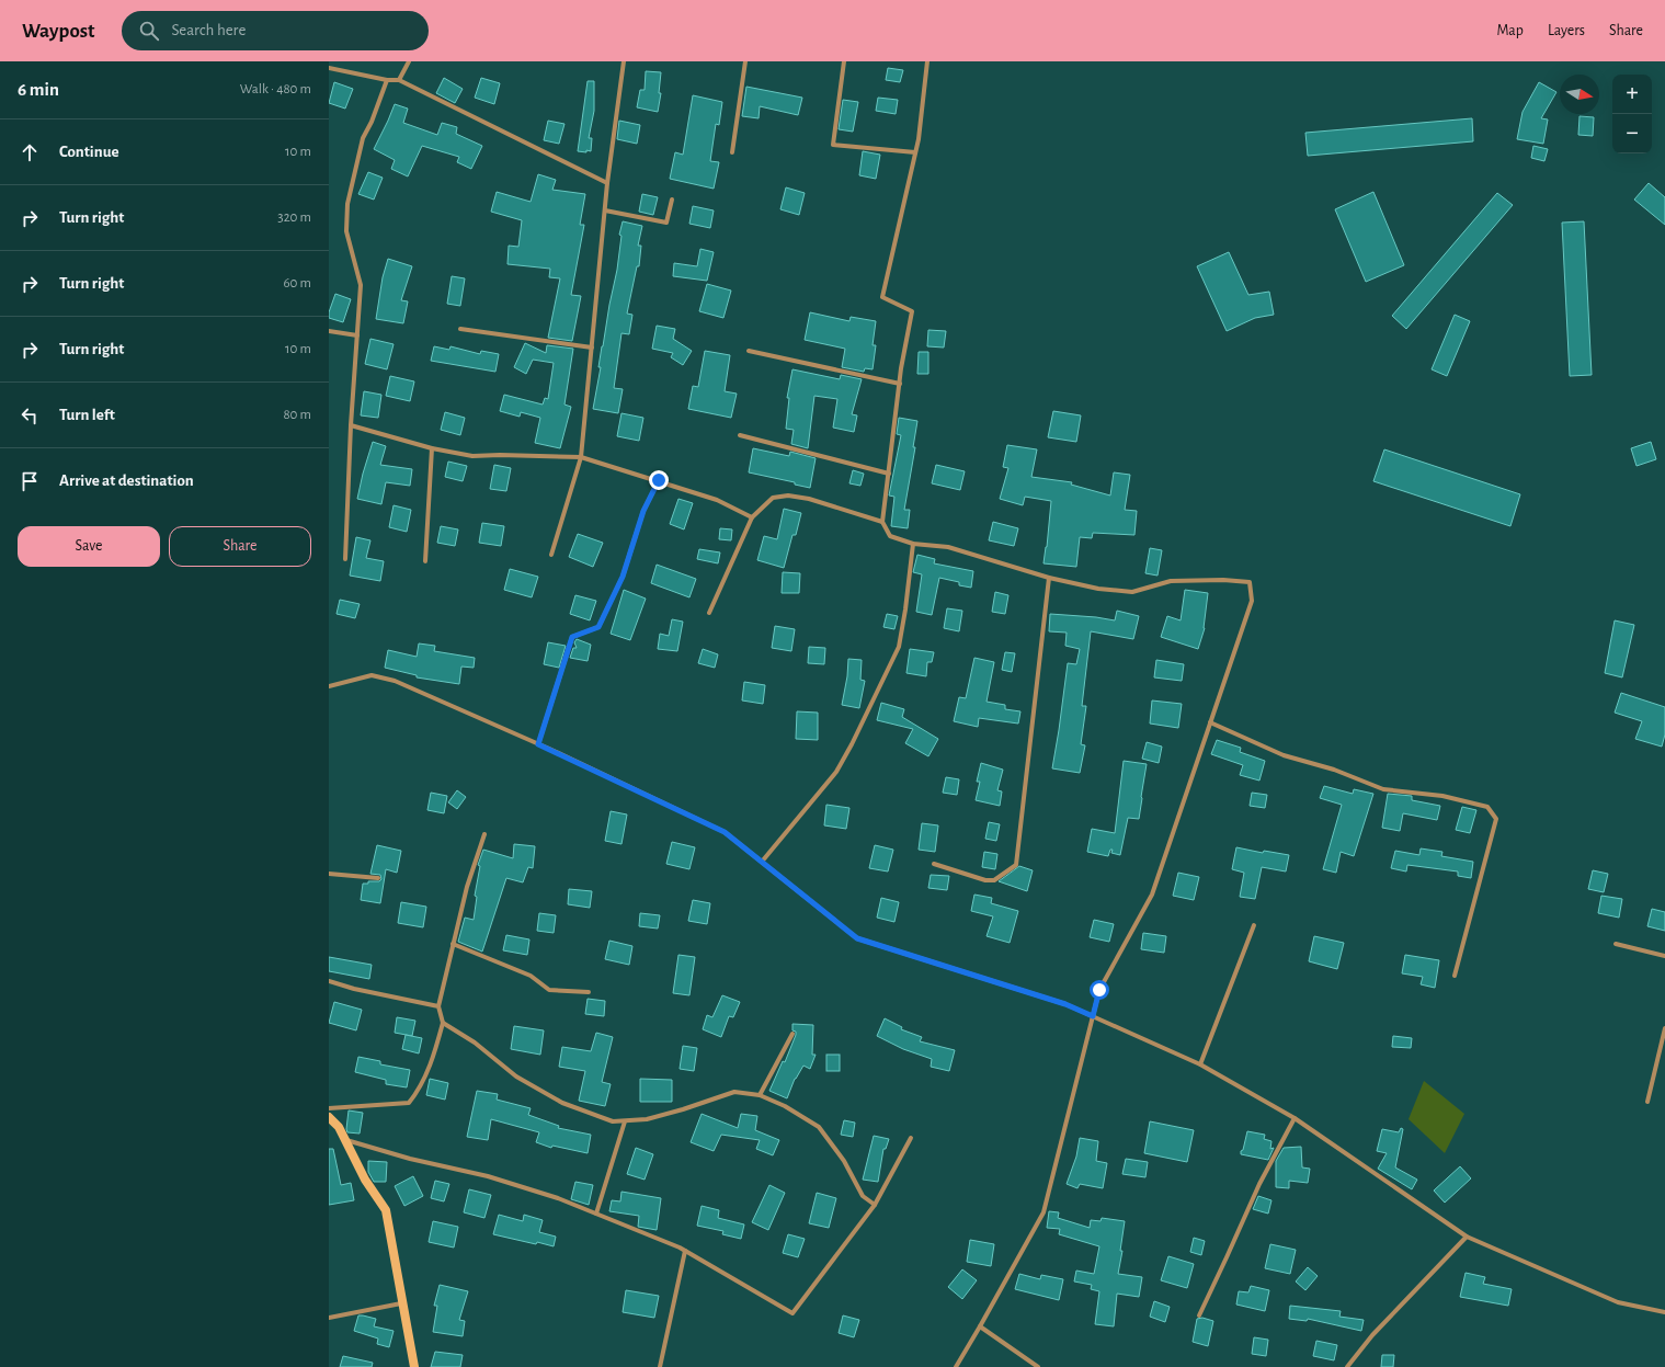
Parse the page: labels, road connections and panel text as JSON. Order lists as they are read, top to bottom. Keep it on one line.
{"north":"right","page":{"header":"Waypost","search":"Search here","nav":["Map","Layers","Share"],"heading":["6 min","Walk · 480 m"],"map_buttons":["+","−"],"list":[["Continue","10 m"],["Turn right","320 m"],["Turn right","60 m"],["Turn right","10 m"],["Turn left","80 m"],"Arrive at destination"],"buttons":["Save","Share"]}}
